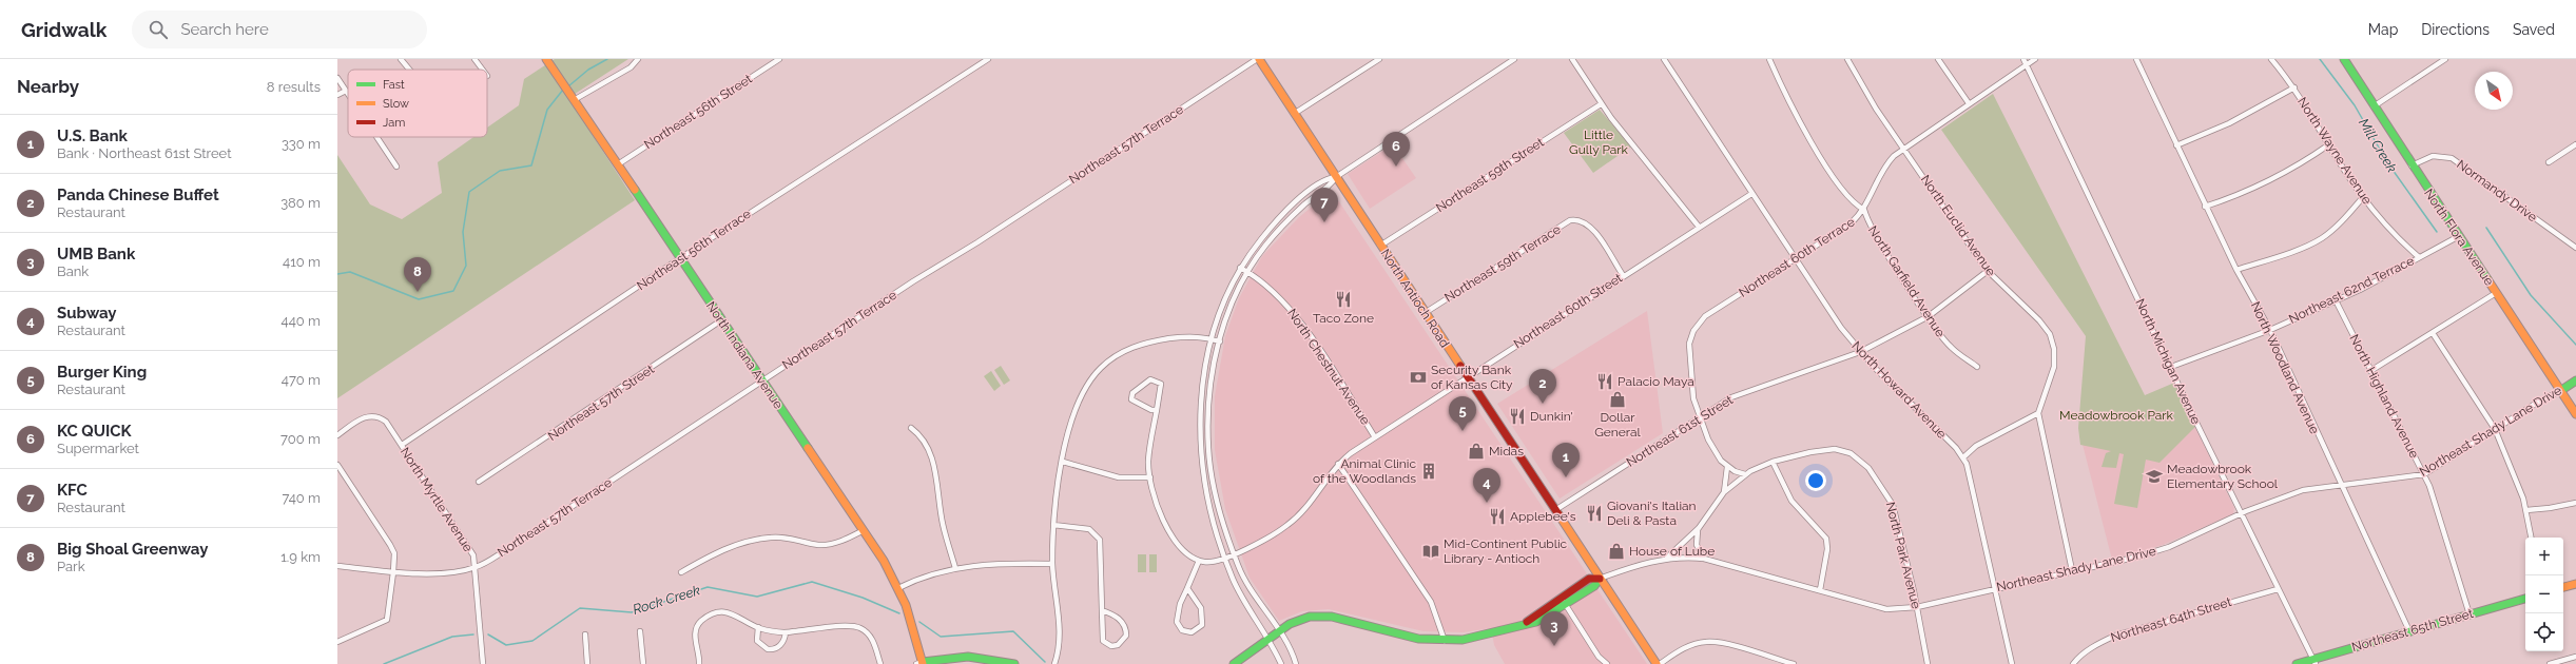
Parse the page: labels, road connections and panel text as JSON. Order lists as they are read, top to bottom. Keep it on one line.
{"streets":{"street":["Northeast 56th Street","Northeast 57th Terrace","North Wayne Avenue","Northeast 59th Street","Normandy Drive","North Euclid Avenue","North Flora Avenue","Northeast 56th Terrace","Northeast 60th Terrace","Northeast 59th Terrace","North Garfield Avenue","Northeast 62nd Terrace","North Antioch Road","Northeast 60th Street","North Indiana Avenue","North Michigan Avenue","North Chestnut Avenue","North Woodland Avenue","North Howard Avenue","North Highland Avenue","Northeast 57th Street","Northeast 61st Street","Northeast Shady Lane Drive","North Myrtle Avenue","North Park Avenue","Northeast 64th Street","Northeast 65th Street"]},"crossings":[["Northeast 56th Street","North Indiana Avenue"],["Northeast 57th Terrace","North Antioch Road"],["Northeast 57th Terrace","North Indiana Avenue"],["Northeast 57th Terrace","North Myrtle Avenue"],["North Wayne Avenue","Northeast 62nd Terrace"],["Northeast 59th Street","North Antioch Road"],["Normandy Drive","North Flora Avenue"],["North Euclid Avenue","Northeast 60th Terrace"],["North Euclid Avenue","Northeast 61st Street"],["North Flora Avenue","Northeast 62nd Terrace"],["North Flora Avenue","Northeast Shady Lane Drive"],["Northeast 56th Terrace","North Indiana Avenue"],["Northeast 56th Terrace","North Myrtle Avenue"],["Northeast 60th Terrace","North Garfield Avenue"],["Northeast 60th Terrace","North Michigan Avenue"],["Northeast 60th Terrace","North Howard Avenue"],["Northeast 60th Terrace","Northeast 61st Street"],["Northeast 59th Terrace","North Antioch Road"],["Northeast 59th Terrace","Northeast 60th Street"],["North Garfield Avenue","Northeast 61st Street"],["Northeast 62nd Terrace","North Michigan Avenue"],["Northeast 62nd Terrace","North Woodland Avenue"],["Northeast 62nd Terrace","North Highland Avenue"],["North Antioch Road","Northeast 60th Street"],["North Antioch Road","Northeast 61st Street"],["North Antioch Road","Northeast Shady Lane Drive"],["Northeast 60th Street","North Chestnut Avenue"],["Northeast 60th Street","North Howard Avenue"],["North Indiana Avenue","Northeast 57th Street"],["North Michigan Avenue","Northeast Shady Lane Drive"],["North Michigan Avenue","Northeast 64th Street"],["North Michigan Avenue","Northeast 65th Street"],["North Woodland Avenue","Northeast Shady Lane Drive"],["North Woodland Avenue","Northeast 65th Street"],["North Howard Avenue","Northeast 61st Street"],["North Highland Avenue","Northeast Shady Lane Drive"],["North Highland Avenue","Northeast 65th Street"],["Northeast Shady Lane Drive","North Park Avenue"]],"water":["Mill Creek","Rock Creek"],"parks":["Little Gully Park","Meadowbrook Park"],"places":{"restaurant":["Taco Zone","Palacio Maya","Dunkin'","Giovani's Italian Deli & Pasta","Applebee's"],"bank":["Security Bank of Kansas City"],"shop":["Dollar General","Midas","House of Lube"],"building":["Animal Clinic of the Woodlands"],"school or university":["Meadowbrook Elementary School"],"library":["Mid-Continent Public Library - Antioch"]},"legend":["Fast","Slow","Jam"],"north":"bottom right","page":{"header":"Gridwalk","search":"Search here","nav":["Map","Directions","Saved"],"heading":["Nearby","8 results"],"list":[{"mark":"1","name":"U.S. Bank","note":"Bank · Northeast 61st Street","value":"330 m"},{"mark":"2","name":"Panda Chinese Buffet","note":"Restaurant","value":"380 m"},{"mark":"3","name":"UMB Bank","note":"Bank","value":"410 m"},{"mark":"4","name":"Subway","note":"Restaurant","value":"440 m"},{"mark":"5","name":"Burger King","note":"Restaurant","value":"470 m"},{"mark":"6","name":"KC QUICK","note":"Supermarket","value":"700 m"},{"mark":"7","name":"KFC","note":"Restaurant","value":"740 m"},{"mark":"8","name":"Big Shoal Greenway","note":"Park","value":"1.9 km"}],"pins":["6","7","8","2","5","1","4","3"],"map_buttons":["+","−"]}}
